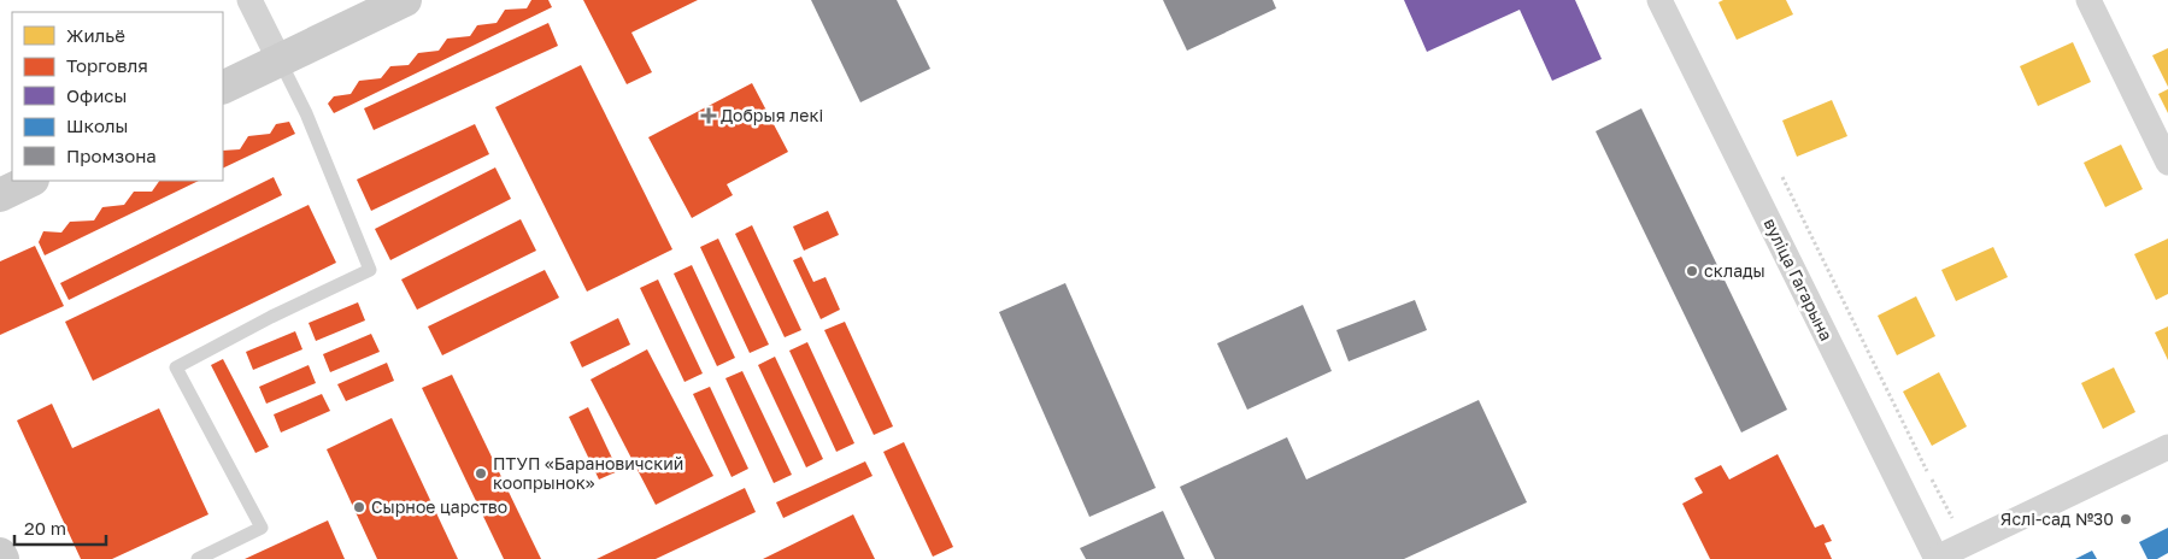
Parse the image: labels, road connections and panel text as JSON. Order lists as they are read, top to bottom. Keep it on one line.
{"streets":{"street":["вуліца Гагарына"]},"places":{"health":["Добрыя лекі"],"other":["склады","ПТУП «Барановичский коопрынок»","Сырное царство","Яслі-сад №30"]},"legend":["Жильё","Торговля","Офисы","Школы","Промзона"],"scale_bar":"20 m"}
